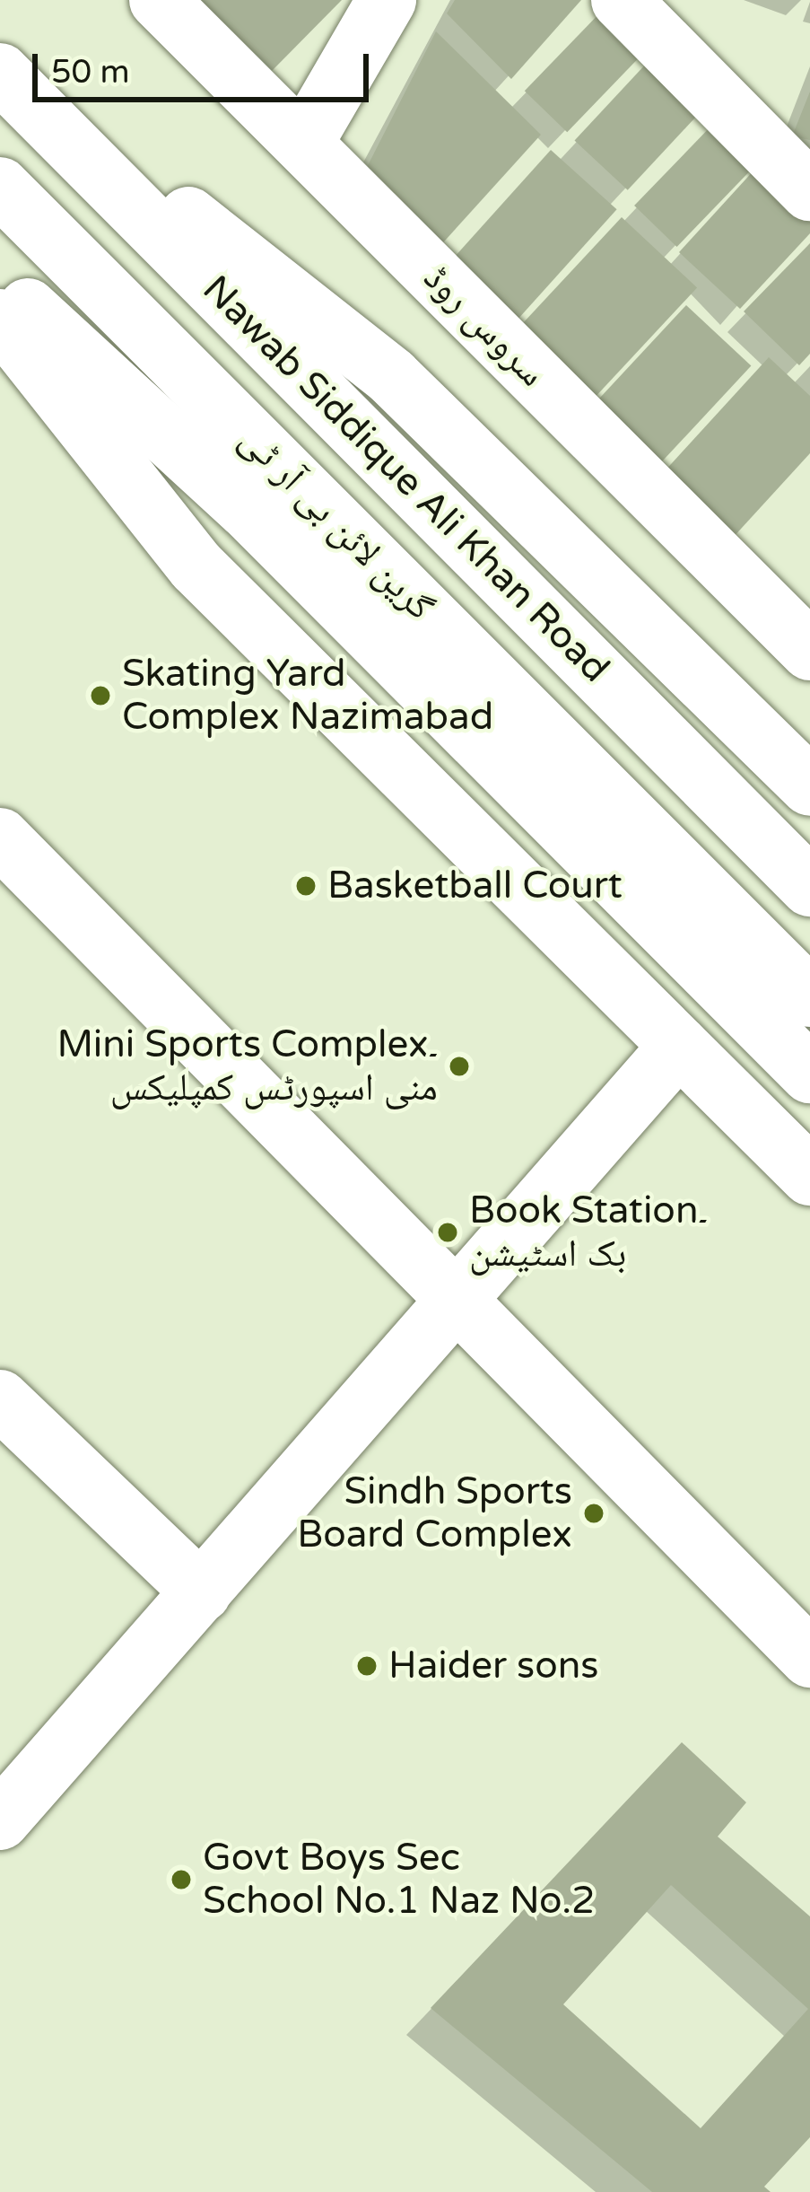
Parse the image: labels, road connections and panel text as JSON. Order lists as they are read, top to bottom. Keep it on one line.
{"streets":{"main road":["سروس روڈ","Nawab Siddique Ali Khan Road","گرین لائن بی آر ٹی"]},"places":["Skating Yard Complex Nazimabad","Basketball Court","Mini Sports Complex۔ منی اسپورٹس کمپلیکس","Book Station۔ بک اسٹیشن","Sindh Sports Board Complex","Haider sons","Govt Boys Sec School No.1 Naz No.2"],"scale_bar":"50 m"}
